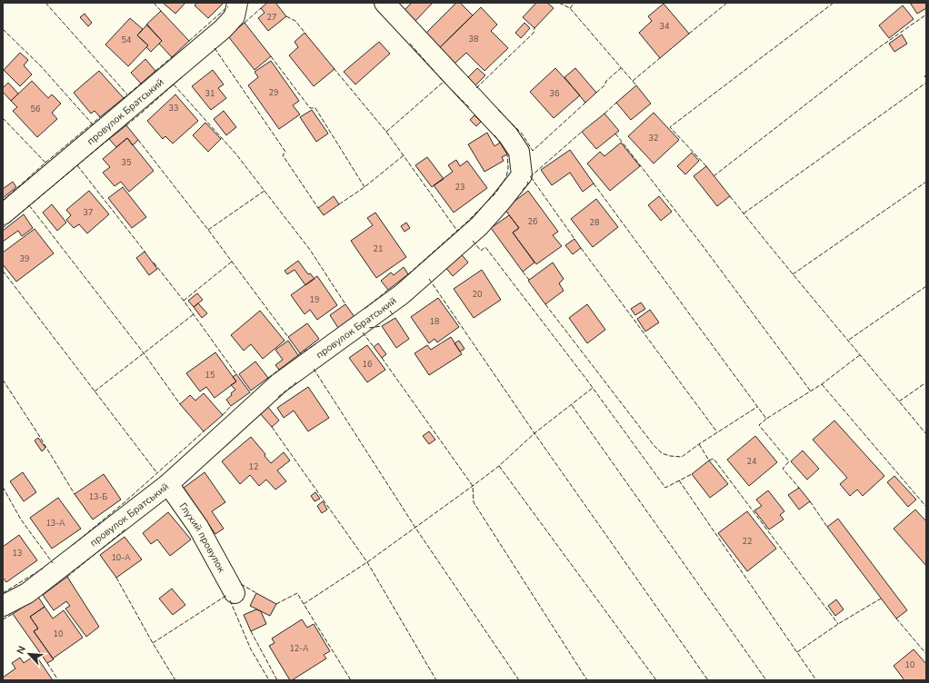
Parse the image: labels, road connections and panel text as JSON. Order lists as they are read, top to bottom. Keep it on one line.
{"streets":{"street":["провулок Братський","Глухий провулок"]},"crossings":[["провулок Братський","Глухий провулок"]],"house_numbers":["27","34","38","54","29","31","36","33","56","32","35","23","37","26","28","21","39","20","19","18","16","15","24","12","13-Б","13-А","22","13","10-А","10","12-А","10"],"north":"top left"}
